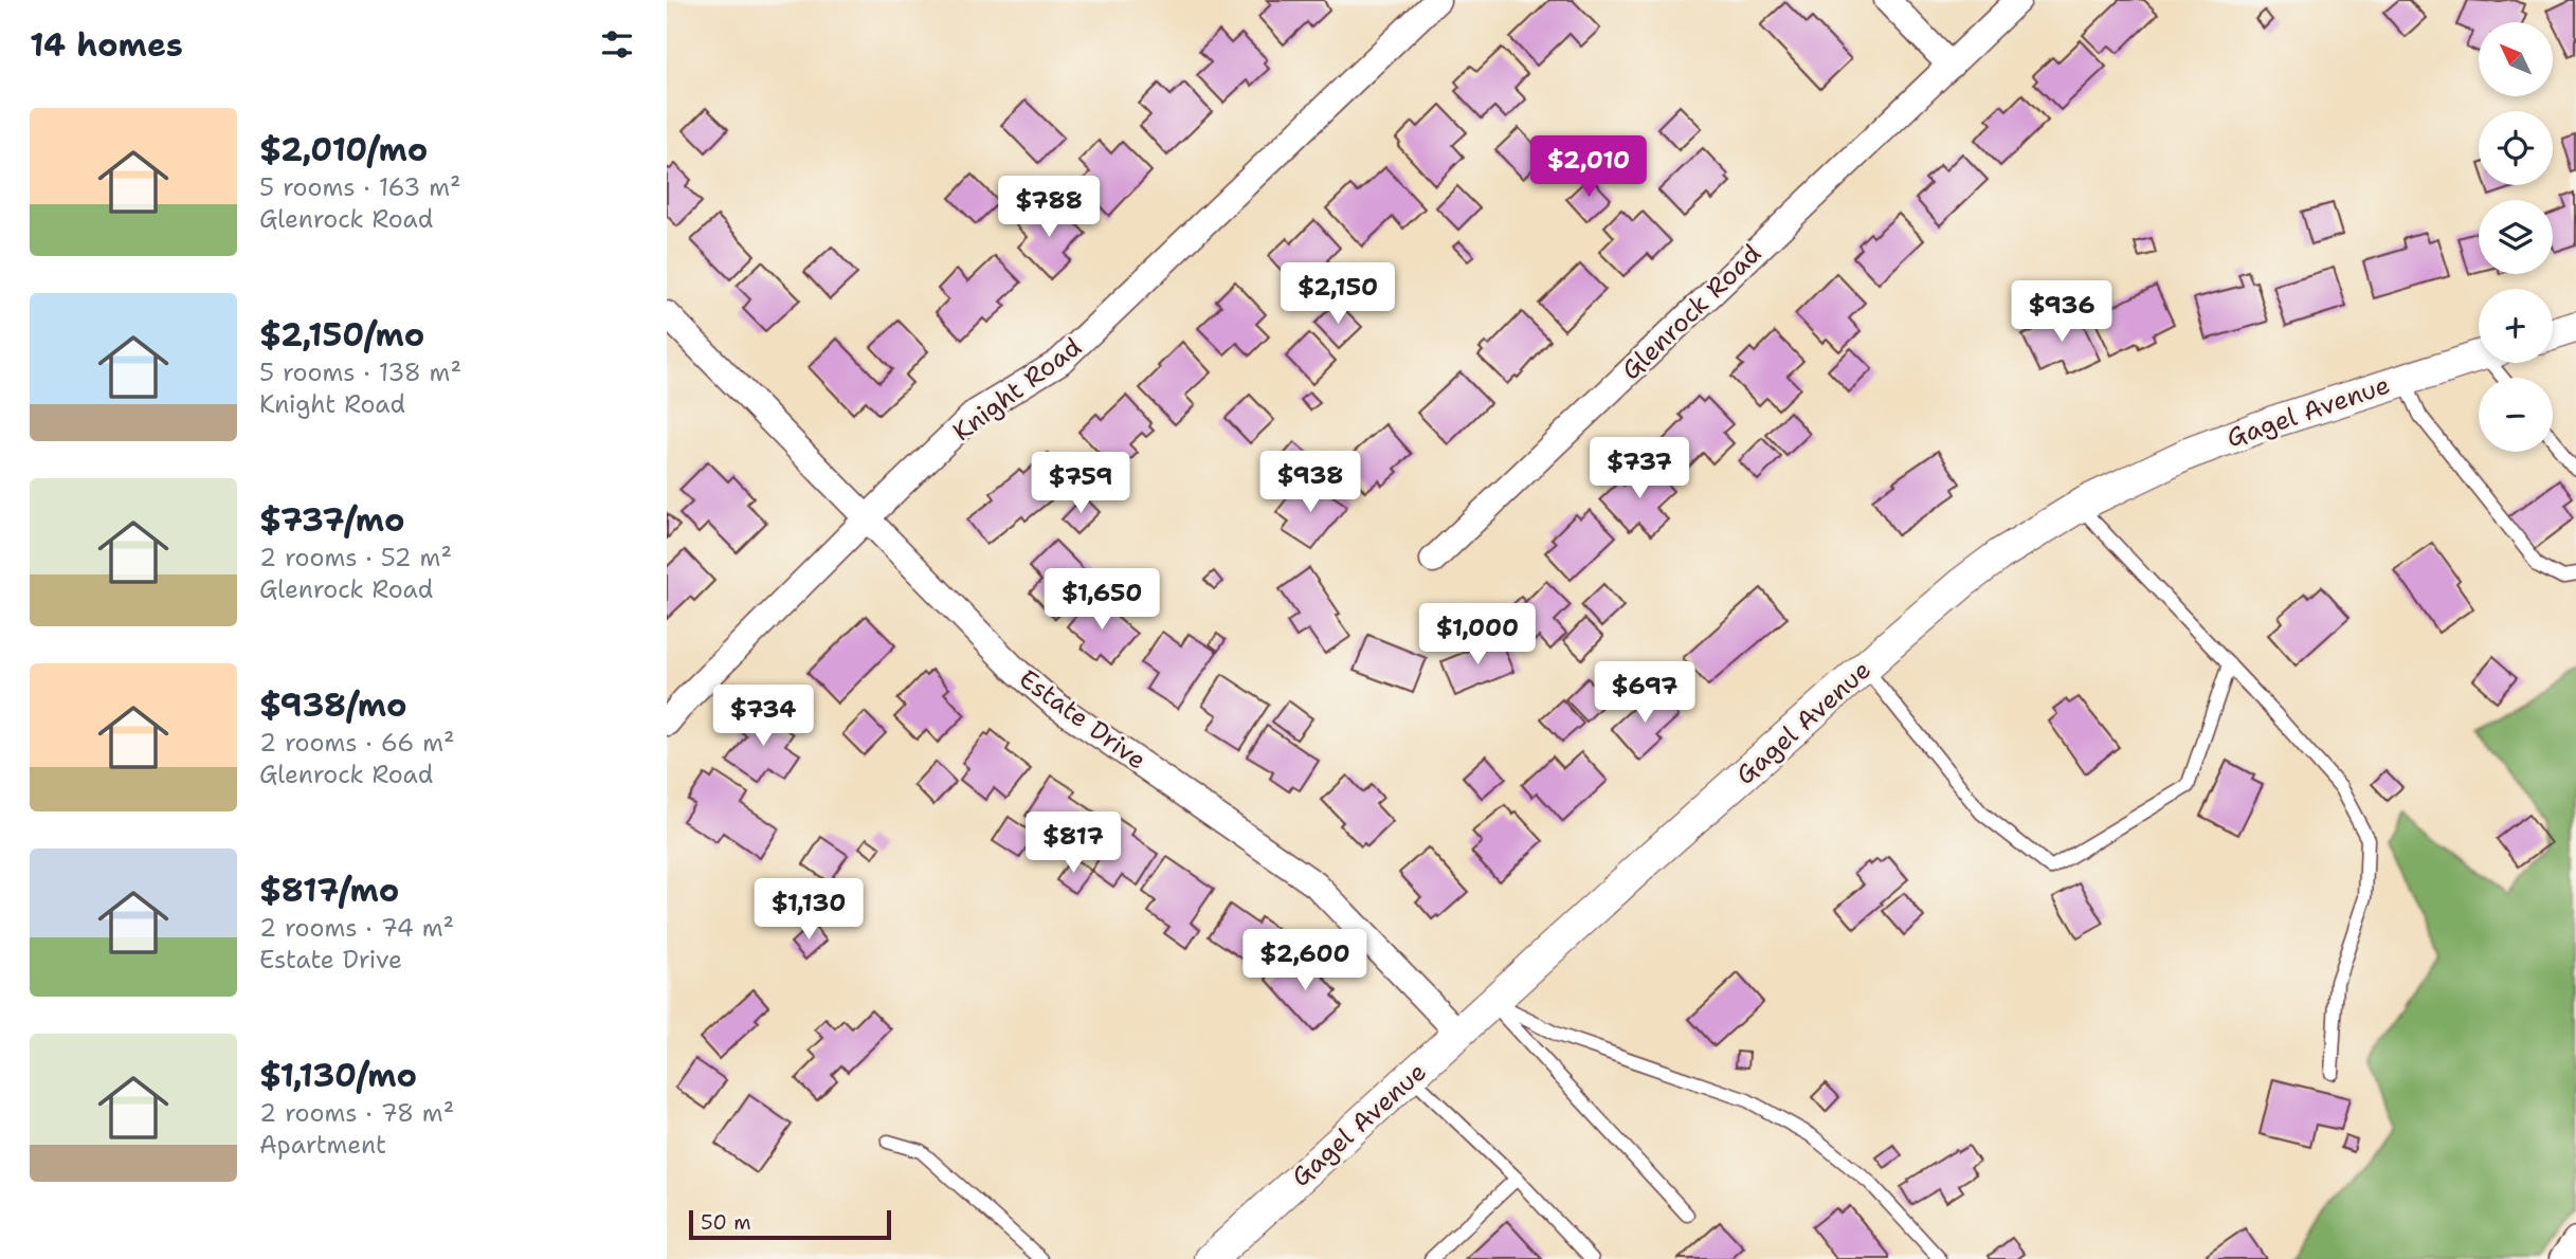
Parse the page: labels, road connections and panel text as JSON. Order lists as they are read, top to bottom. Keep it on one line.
{"streets":{"street":["Glenrock Road","Knight Road","Gagel Avenue","Estate Drive"]},"crossings":[["Knight Road","Estate Drive"],["Gagel Avenue","Estate Drive"]],"scale_bar":"50 m","north":"top left","page":{"heading":"14 homes","map_buttons":["+","−"],"list":[{"name":"$2,010/mo","note":"5 rooms · 163 m² · Glenrock Road"},{"name":"$2,150/mo","note":"5 rooms · 138 m² · Knight Road"},{"name":"$737/mo","note":"2 rooms · 52 m² · Glenrock Road"},{"name":"$938/mo","note":"2 rooms · 66 m² · Glenrock Road"},{"name":"$817/mo","note":"2 rooms · 74 m² · Estate Drive"},{"name":"$1,130/mo","note":"2 rooms · 78 m² · Apartment"}],"price":["$2,010","$788","$2,150","$936","$737","$938","$759","$1,650","$1,000","$697","$734","$817","$1,130","$2,600"],"scale":"50 m"}}
